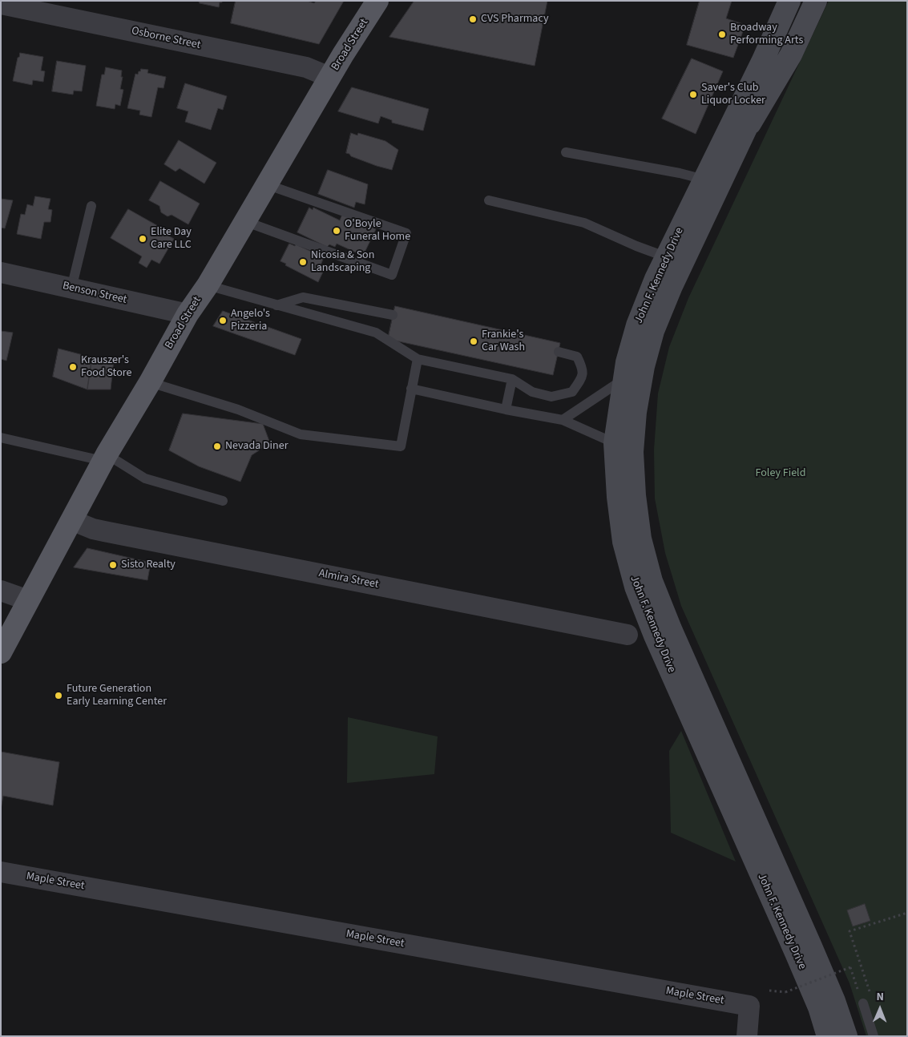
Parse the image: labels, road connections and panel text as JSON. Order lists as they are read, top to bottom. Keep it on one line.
{"streets":{"main road":["Broad Street","John F. Kennedy Drive"],"street":["Osborne Street","Benson Street","Almira Street","Maple Street"]},"crossings":[["Osborne Street","Broad Street"],["Broad Street","Benson Street"],["Broad Street","Almira Street"]],"parks":["Foley Field"],"places":["CVS Pharmacy","Broadway Performing Arts","Saver's Club Liquor Locker","O'Boyle Funeral Home","Elite Day Care LLC","Nicosia & Son Landscaping","Angelo's Pizzeria","Frankie's Car Wash","Krauszer's Food Store","Nevada Diner","Sisto Realty","Future Generation Early Learning Center"],"north":"top"}
